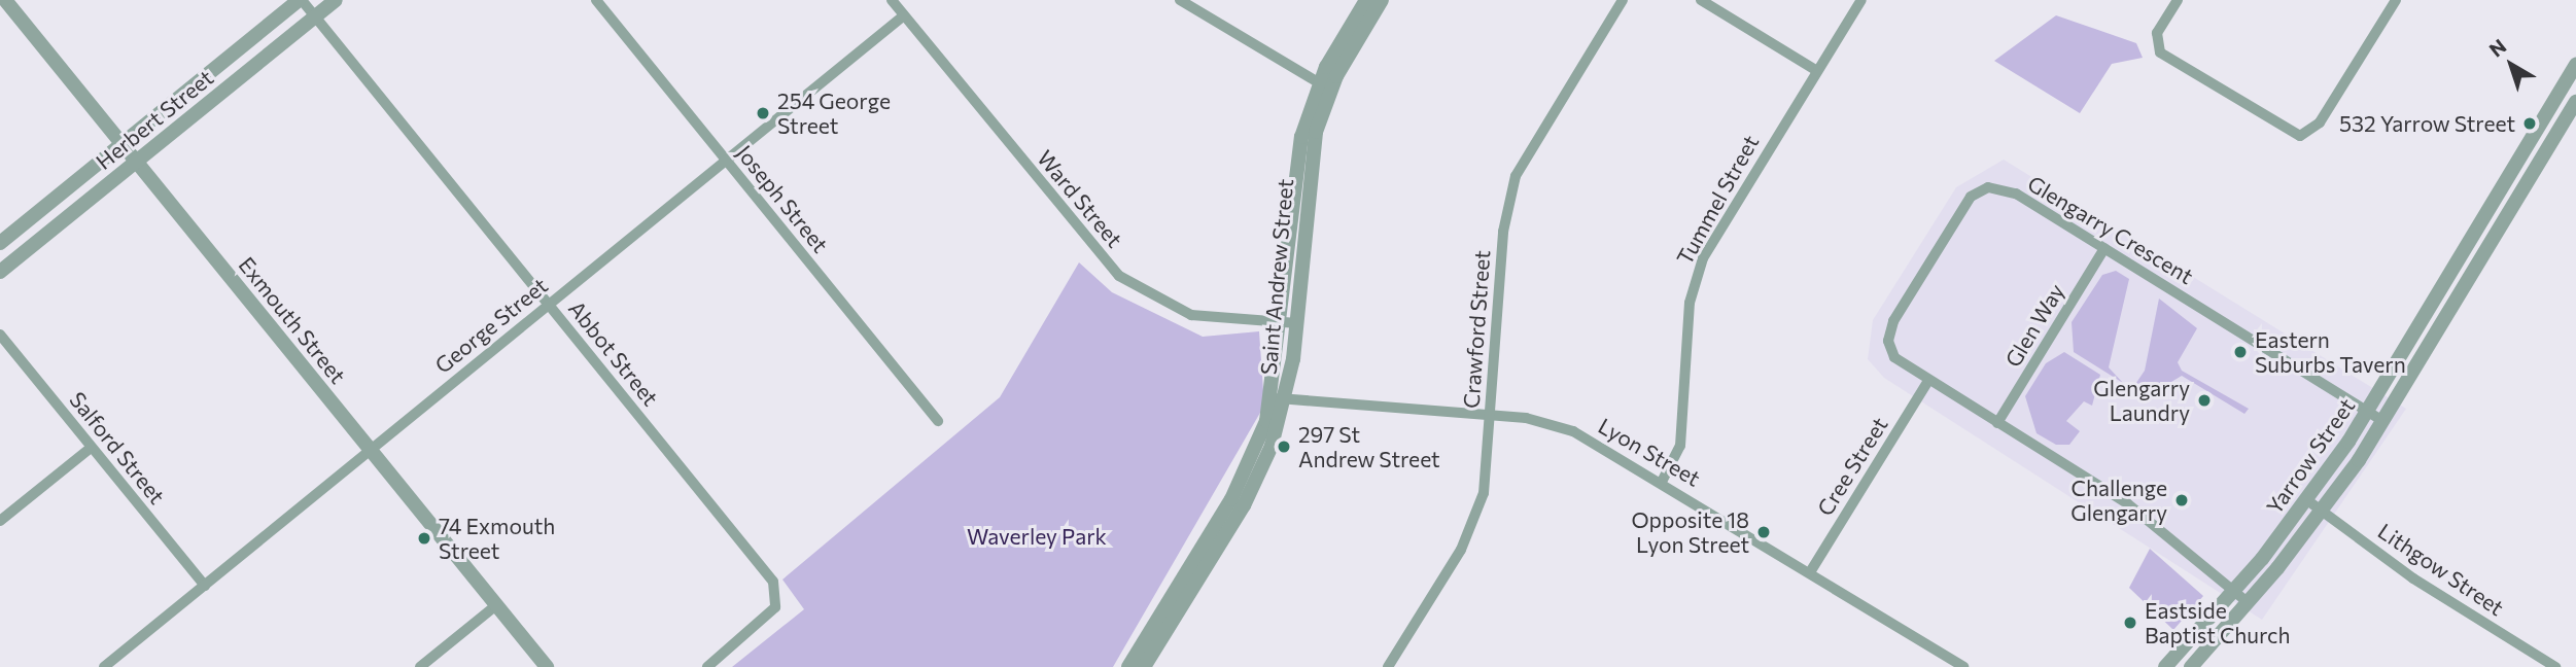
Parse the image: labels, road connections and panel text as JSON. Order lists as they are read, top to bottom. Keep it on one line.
{"streets":{"street":["Herbert Street","Joseph Street","Ward Street","Tummel Street","Glengarry Crescent","Saint Andrew Street","Exmouth Street","George Street","Glen Way","Crawford Street","Abbot Street","Salford Street","Lyon Street","Yarrow Street","Cree Street","Lithgow Street"]},"crossings":[["Herbert Street","Exmouth Street"],["Herbert Street","Abbot Street"],["Joseph Street","George Street"],["Ward Street","Saint Andrew Street"],["Ward Street","George Street"],["Tummel Street","Lyon Street"],["Glengarry Crescent","Glen Way"],["Glengarry Crescent","Yarrow Street"],["Glengarry Crescent","Cree Street"],["Saint Andrew Street","Lyon Street"],["Exmouth Street","George Street"],["George Street","Abbot Street"],["George Street","Salford Street"],["Crawford Street","Lyon Street"],["Lyon Street","Cree Street"],["Yarrow Street","Lithgow Street"]],"parks":["Waverley Park"],"places":["254 George Street","532 Yarrow Street","Eastern Suburbs Tavern","Glengarry Laundry","297 St Andrew Street","Challenge Glengarry","Opposite 18 Lyon Street","74 Exmouth Street","Eastside Baptist Church"],"north":"top left"}
